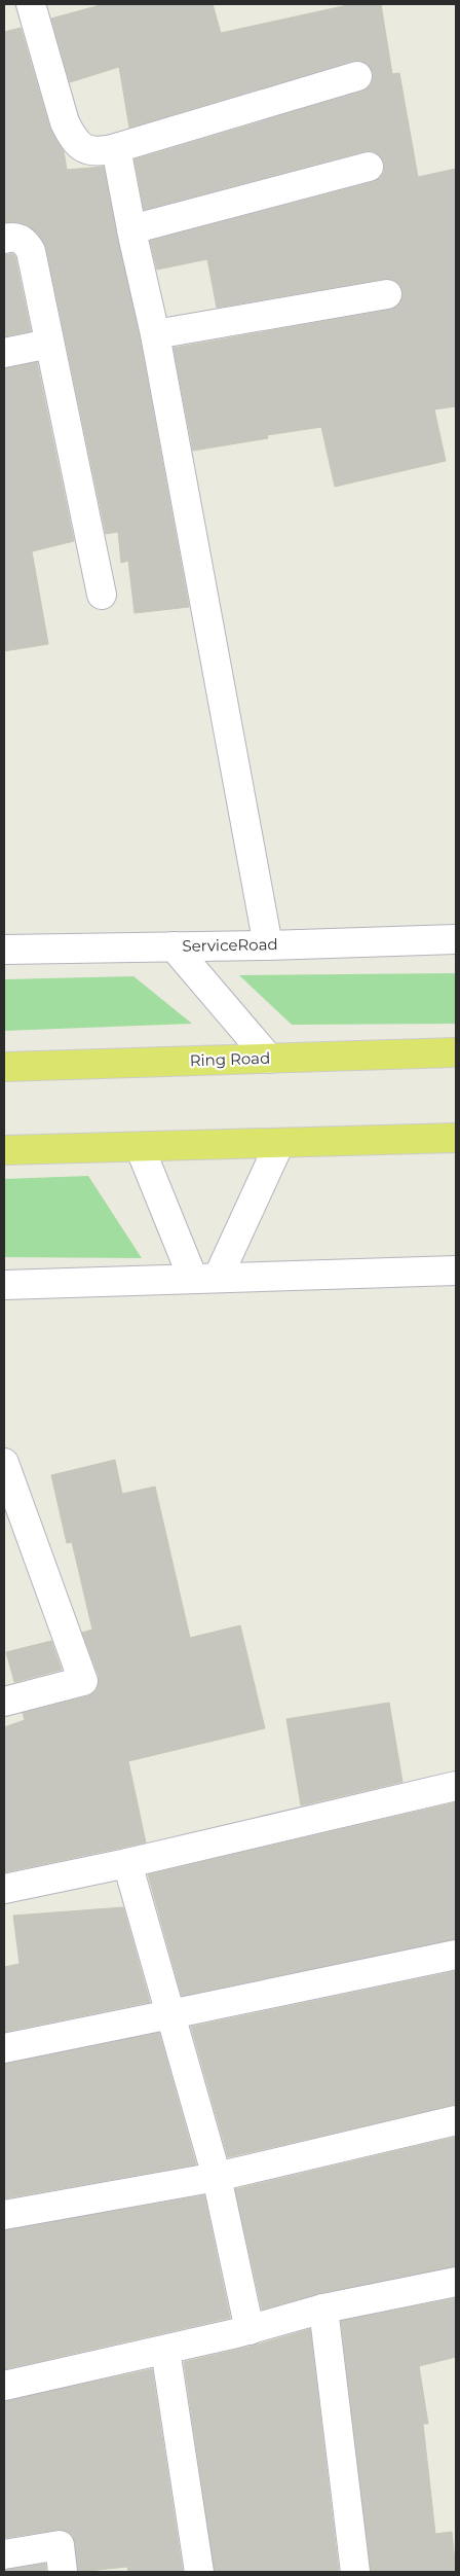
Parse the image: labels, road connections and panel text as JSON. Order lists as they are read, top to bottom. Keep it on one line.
{"streets":{"main road":["Ring Road"],"street":["ServiceRoad"]}}
